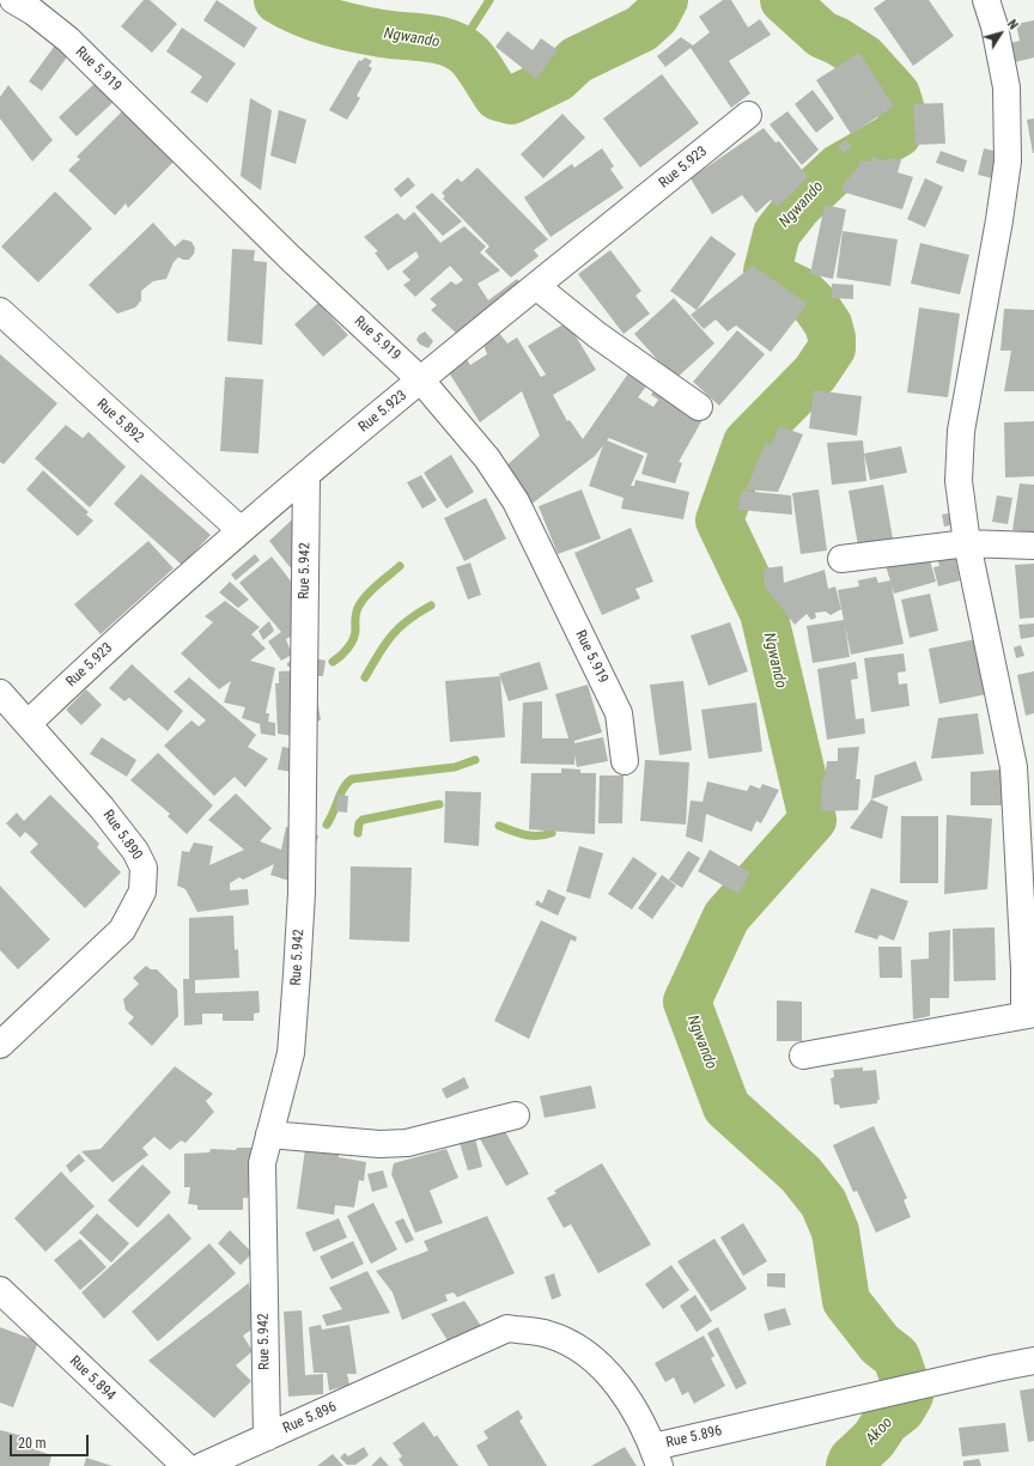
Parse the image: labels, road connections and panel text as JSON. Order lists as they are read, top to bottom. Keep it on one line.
{"streets":{"street":["Rue 5.919","Rue 5.923","Rue 5.892","Rue 5.942","Rue 5.890","Rue 5.894","Rue 5.896"]},"crossings":[["Rue 5.919","Rue 5.923"],["Rue 5.923","Rue 5.892"],["Rue 5.923","Rue 5.942"],["Rue 5.923","Rue 5.890"],["Rue 5.942","Rue 5.896"]],"water":["Ngwando","Akoo"],"scale_bar":"20 m","north":"top right"}
